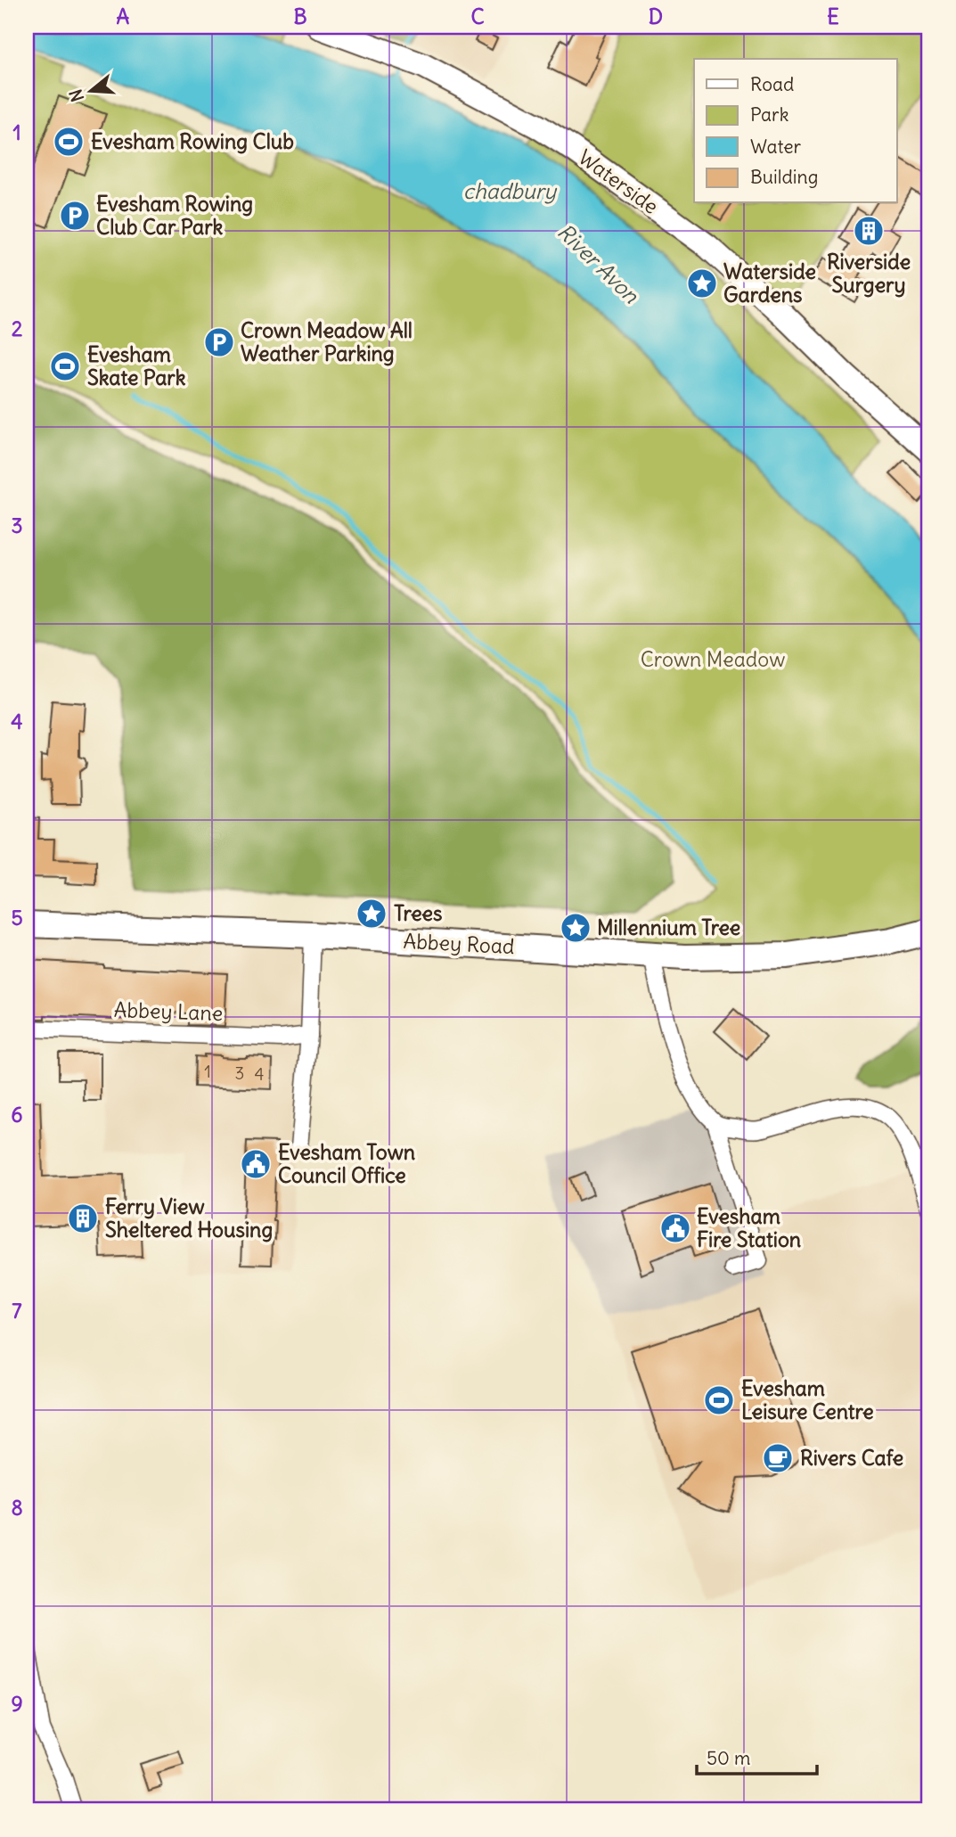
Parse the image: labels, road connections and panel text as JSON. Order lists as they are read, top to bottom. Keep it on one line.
{"streets":{"main road":["Waterside","Abbey Road"],"street":["Abbey Lane"]},"water":["chadbury","River Avon"],"parks":["Crown Meadow"],"places":{"sports":["Evesham Rowing Club","Evesham Skate Park","Evesham Leisure Centre"],"parking":["Evesham Rowing Club Car Park","Crown Meadow All Weather Parking"],"building":["Riverside Surgery","Ferry View Sheltered Housing"],"place":["Waterside Gardens","Trees","Millennium Tree"],"public building":["Evesham Town Council Office","Evesham Fire Station"],"cafe":["Rivers Cafe"]},"house_numbers":["1","3","4"],"legend":["Road","Park","Water","Building"],"scale_bar":"50 m","north":"left","grid":{"columns":["A","B","C","D","E"],"rows":["1","2","3","4","5","6","7","8","9"]}}
